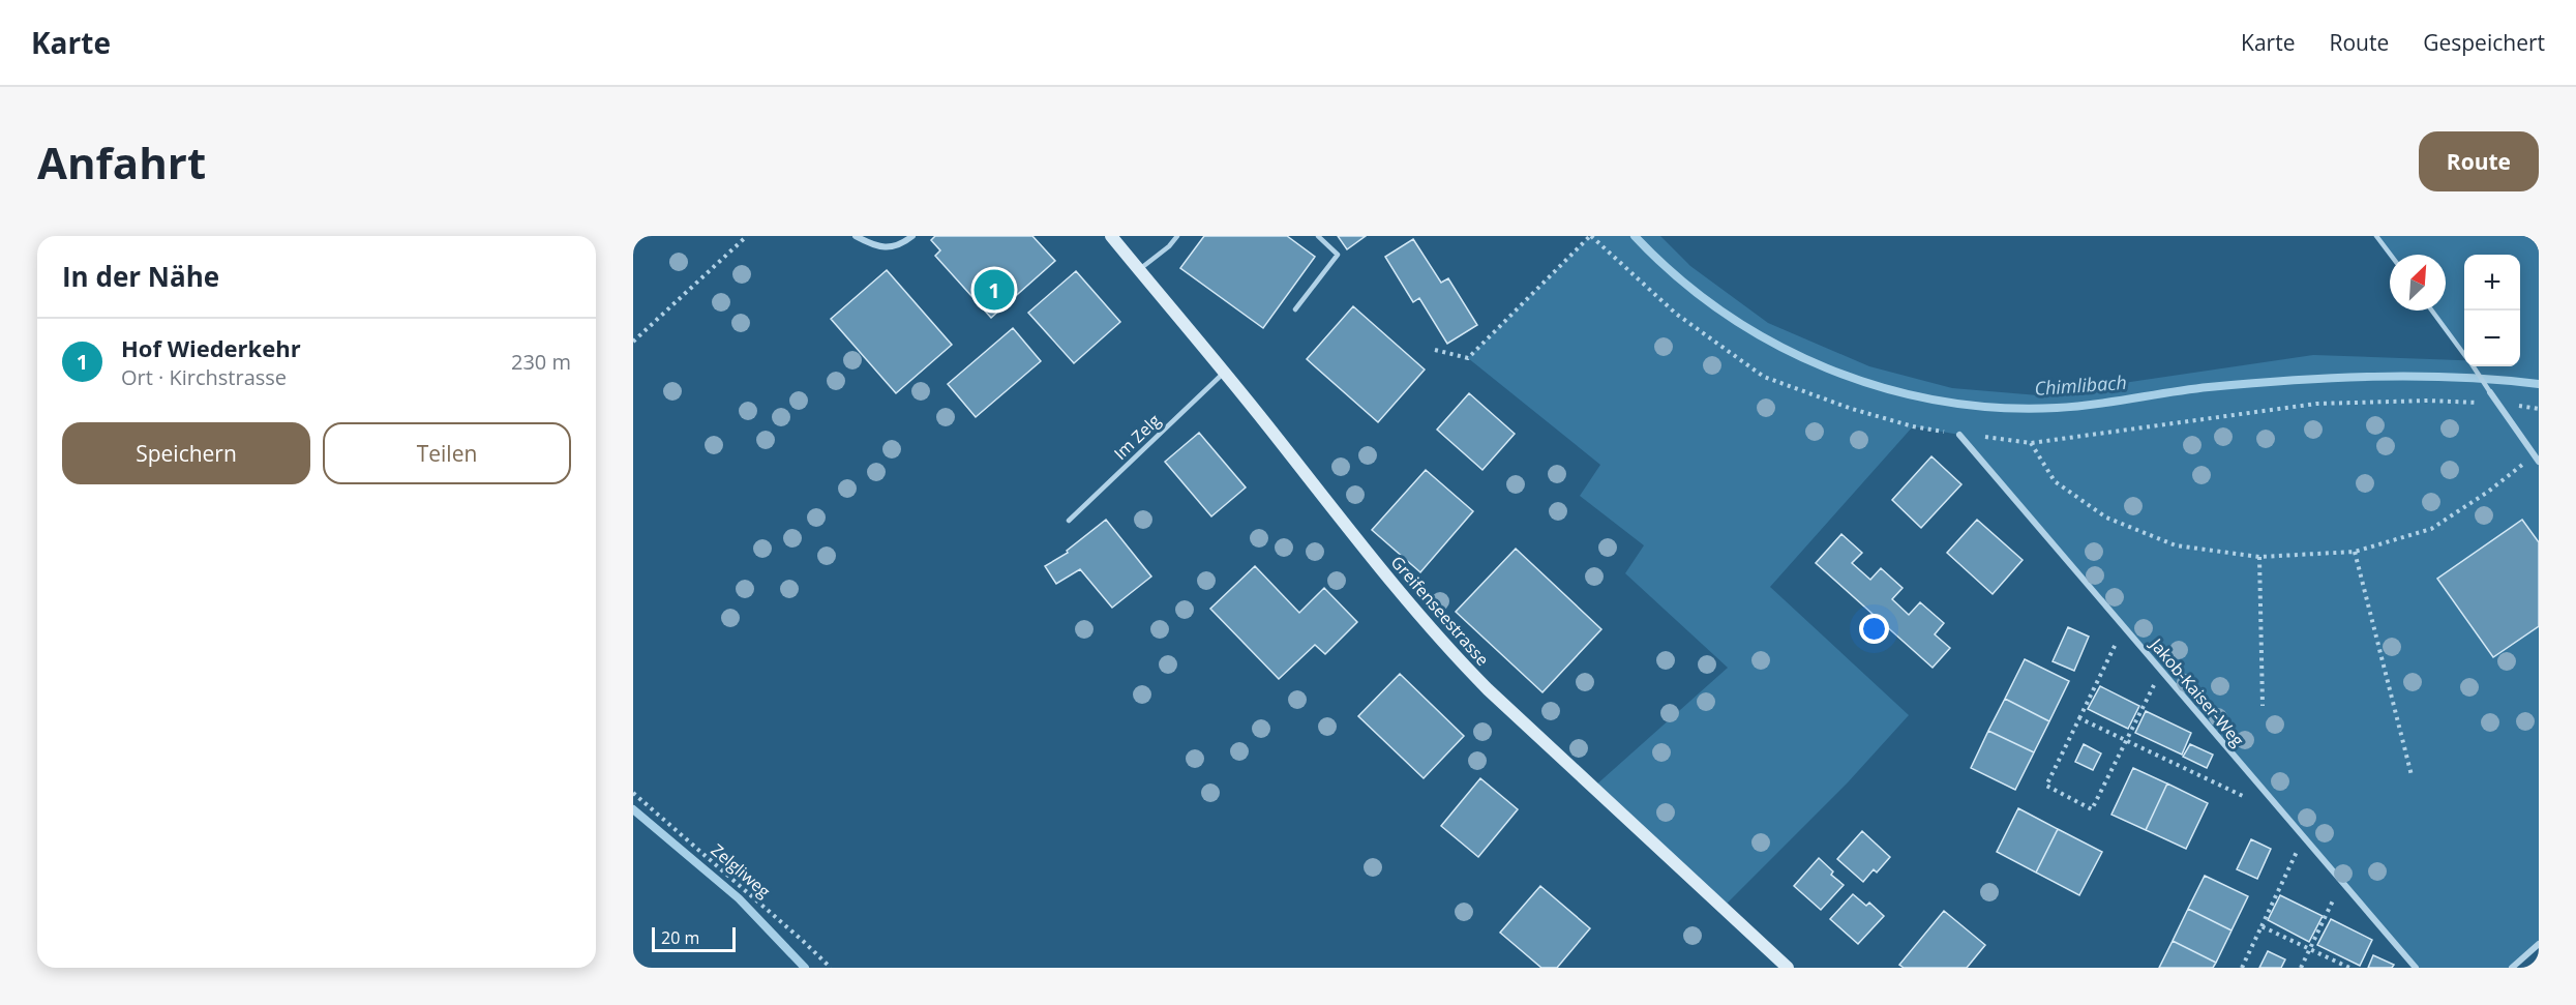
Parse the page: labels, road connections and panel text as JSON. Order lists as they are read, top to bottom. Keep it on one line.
{"streets":{"street":["Greifenseestrasse","Jakob-Kaiser-Weg"],"lane":["Im Zelg"],"path":["Zelgliweg"]},"crossings":[["Im Zelg","Greifenseestrasse"]],"water":["Chimlibach"],"scale_bar":"20 m","north":"top right","page":{"header":"Karte","nav":["Karte","Route","Gespeichert"],"buttons":["Route",["Speichern","Teilen"]],"title":"Anfahrt","heading":"In der Nähe","map_buttons":["+","−"],"pins":"1","list":[{"mark":"1","name":"Hof Wiederkehr","note":"Ort · Kirchstrasse","value":"230 m"}],"scale":"20 m"}}
